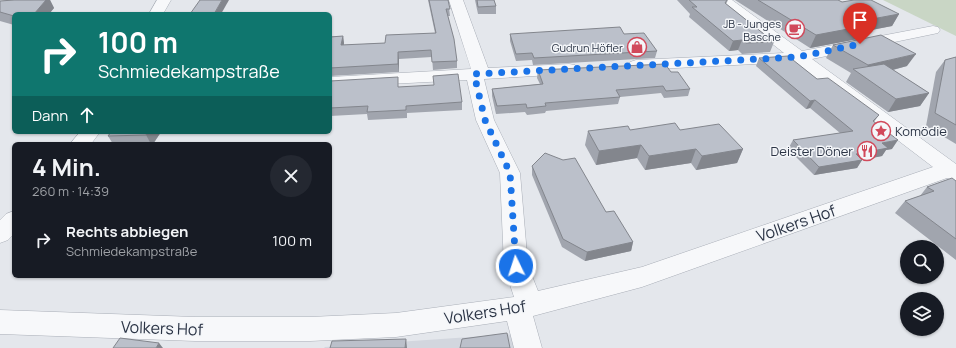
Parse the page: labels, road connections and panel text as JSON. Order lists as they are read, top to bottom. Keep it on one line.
{"streets":{"street":["Volkers Hof"]},"places":{"cafe":["JB - Junges Basche"],"shop":["Gudrun Höfler"],"place":["Komödie"],"restaurant":["Deister Döner"]},"page":{"turn":["100 m","Schmiedekampstraße"],"then":"Dann","heading":["4 Min.","260 m · 14:39"],"list":[{"name":"Rechts abbiegen","note":"Schmiedekampstraße","value":"100 m"}]}}
